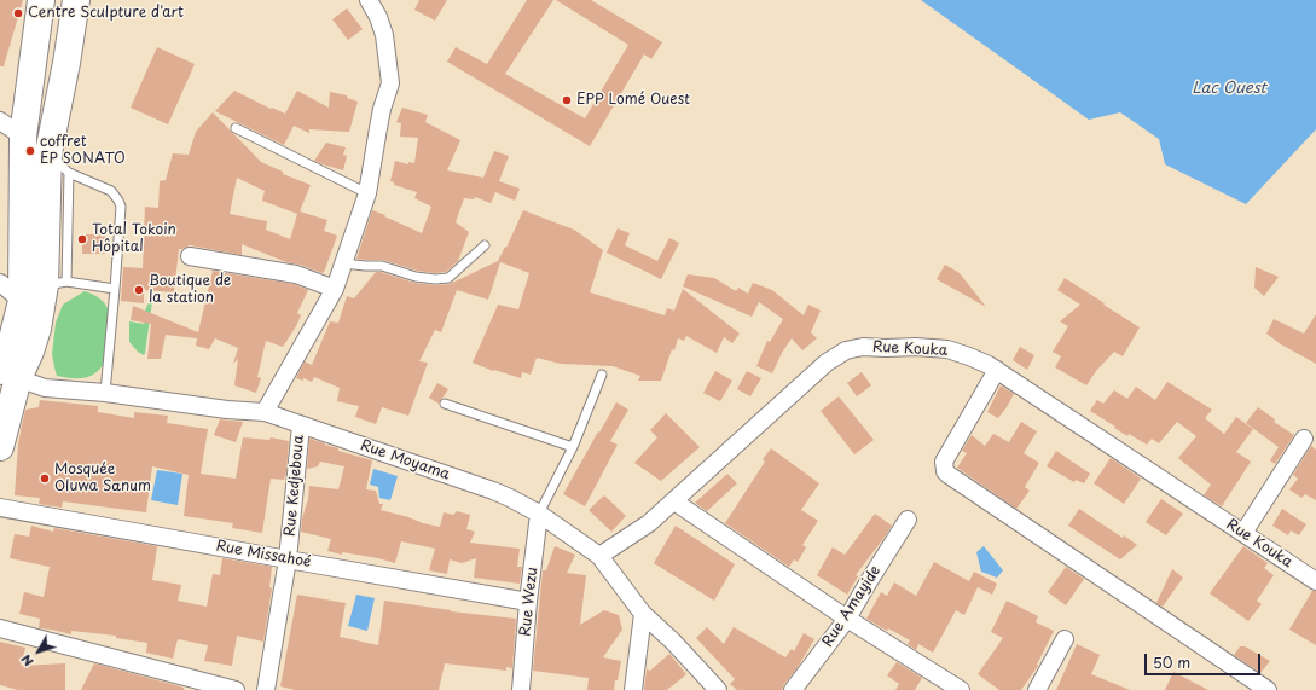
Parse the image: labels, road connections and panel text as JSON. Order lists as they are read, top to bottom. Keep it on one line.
{"streets":{"street":["Rue Kouka","Rue Moyama","Rue Kedjeboua","Rue Missahoé","Rue Wezu","Rue Amayide"]},"crossings":[["Rue Kouka","Rue Moyama"],["Rue Moyama","Rue Kedjeboua"],["Rue Moyama","Rue Wezu"],["Rue Kedjeboua","Rue Missahoé"],["Rue Missahoé","Rue Wezu"]],"water":["Lac Ouest"],"places":["Centre Sculpture d'art","EPP Lomé Ouest","coffret EP SONATO","Total Tokoin Hôpital","Boutique de la station","Mosquée Oluwa Sanum"],"scale_bar":"50 m","north":"bottom left"}
